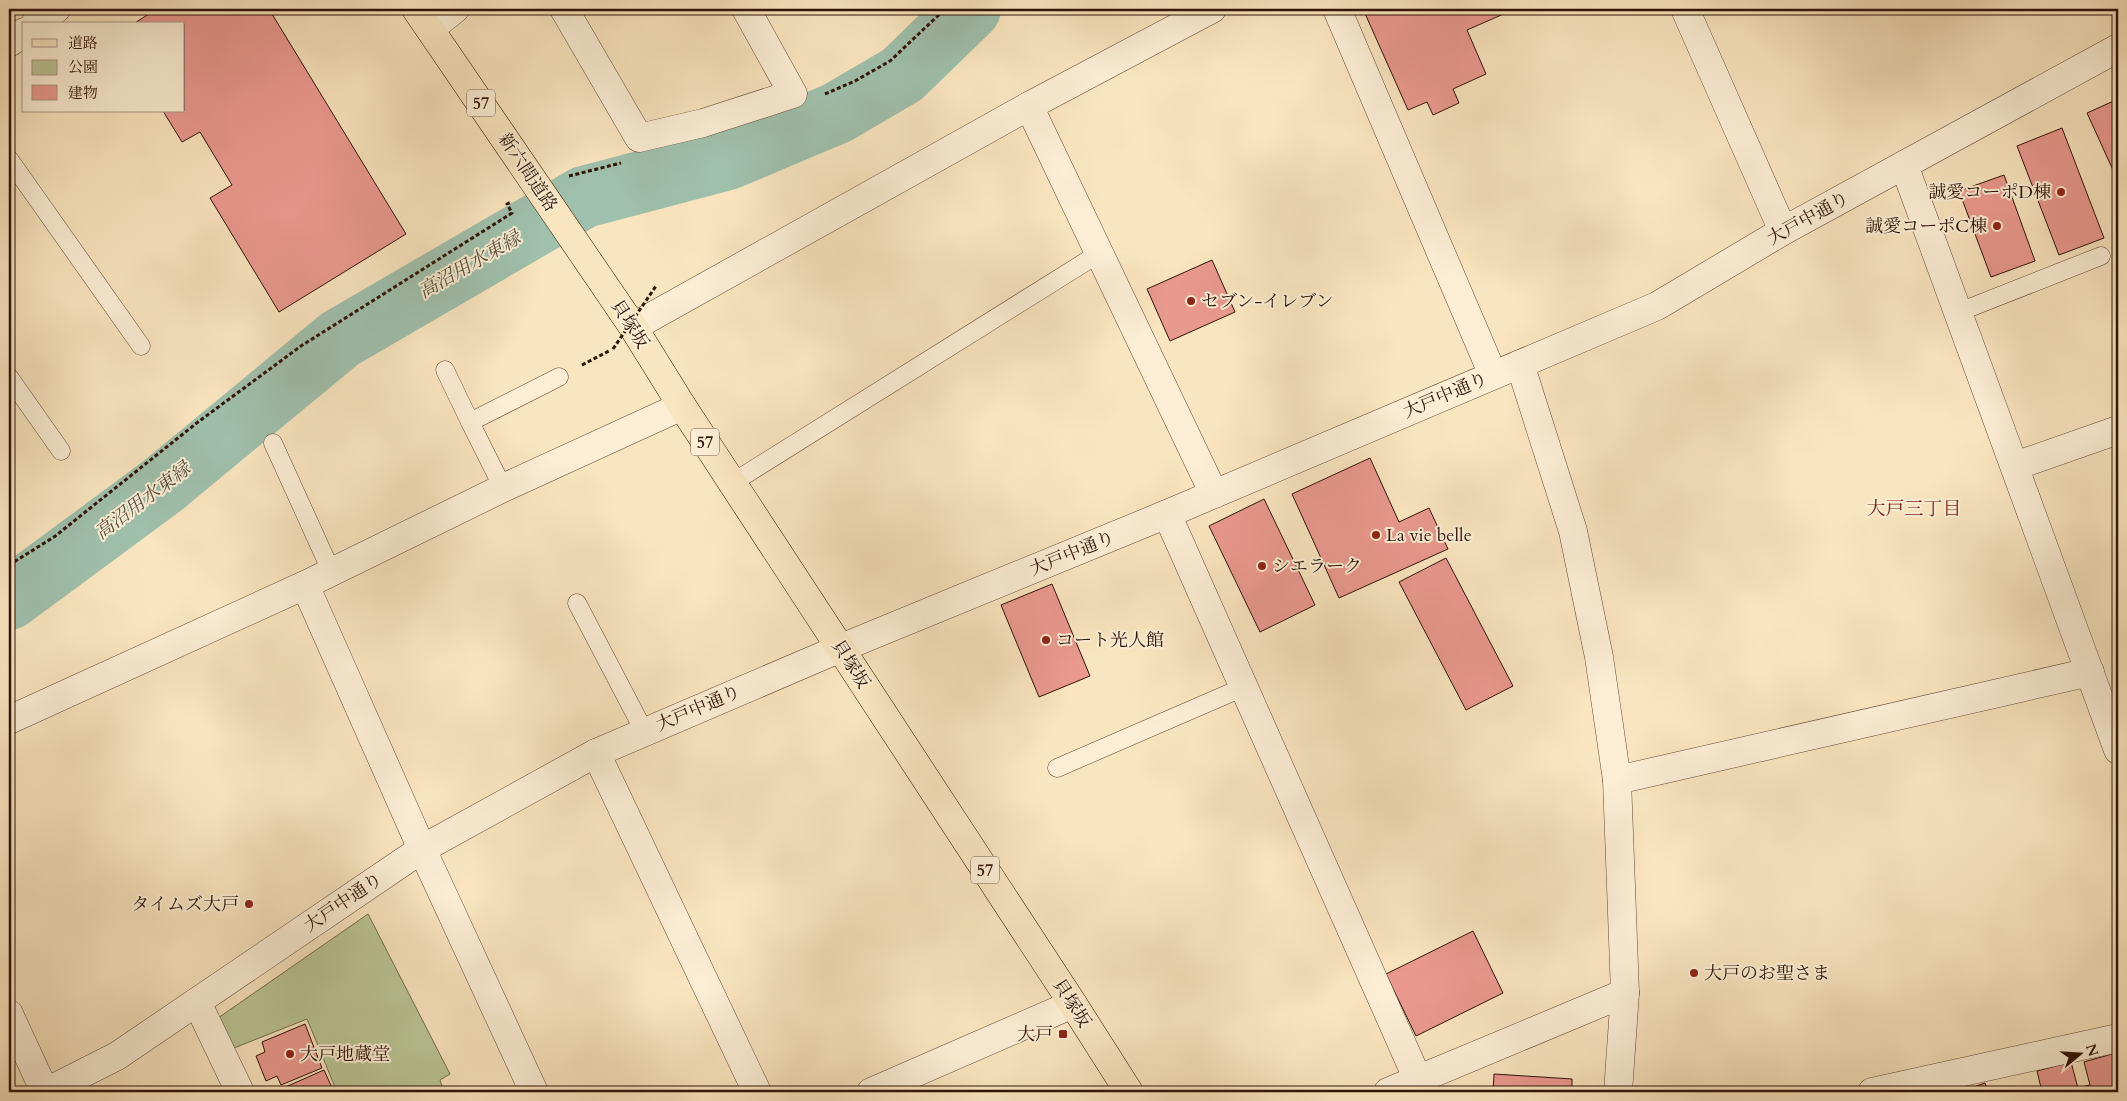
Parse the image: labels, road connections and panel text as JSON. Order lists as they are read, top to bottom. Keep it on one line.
{"streets":{"main road":["57","新六間道路","貝塚坂"],"street":["大戸中通り"]},"crossings":[["新六間道路","貝塚坂"],["大戸中通り","貝塚坂"]],"districts":["大戸三丁目"],"water":["高沼用水東縁"],"places":{"other":["誠愛コーポD棟","誠愛コーポC棟","セブン-イレブン","La vie belle","シエラーク","コート光人館","タイムズ大戸","大戸のお聖さま","大戸地蔵堂"],"transit":["大戸"]},"legend":["道路","公園","建物"],"north":"right"}
